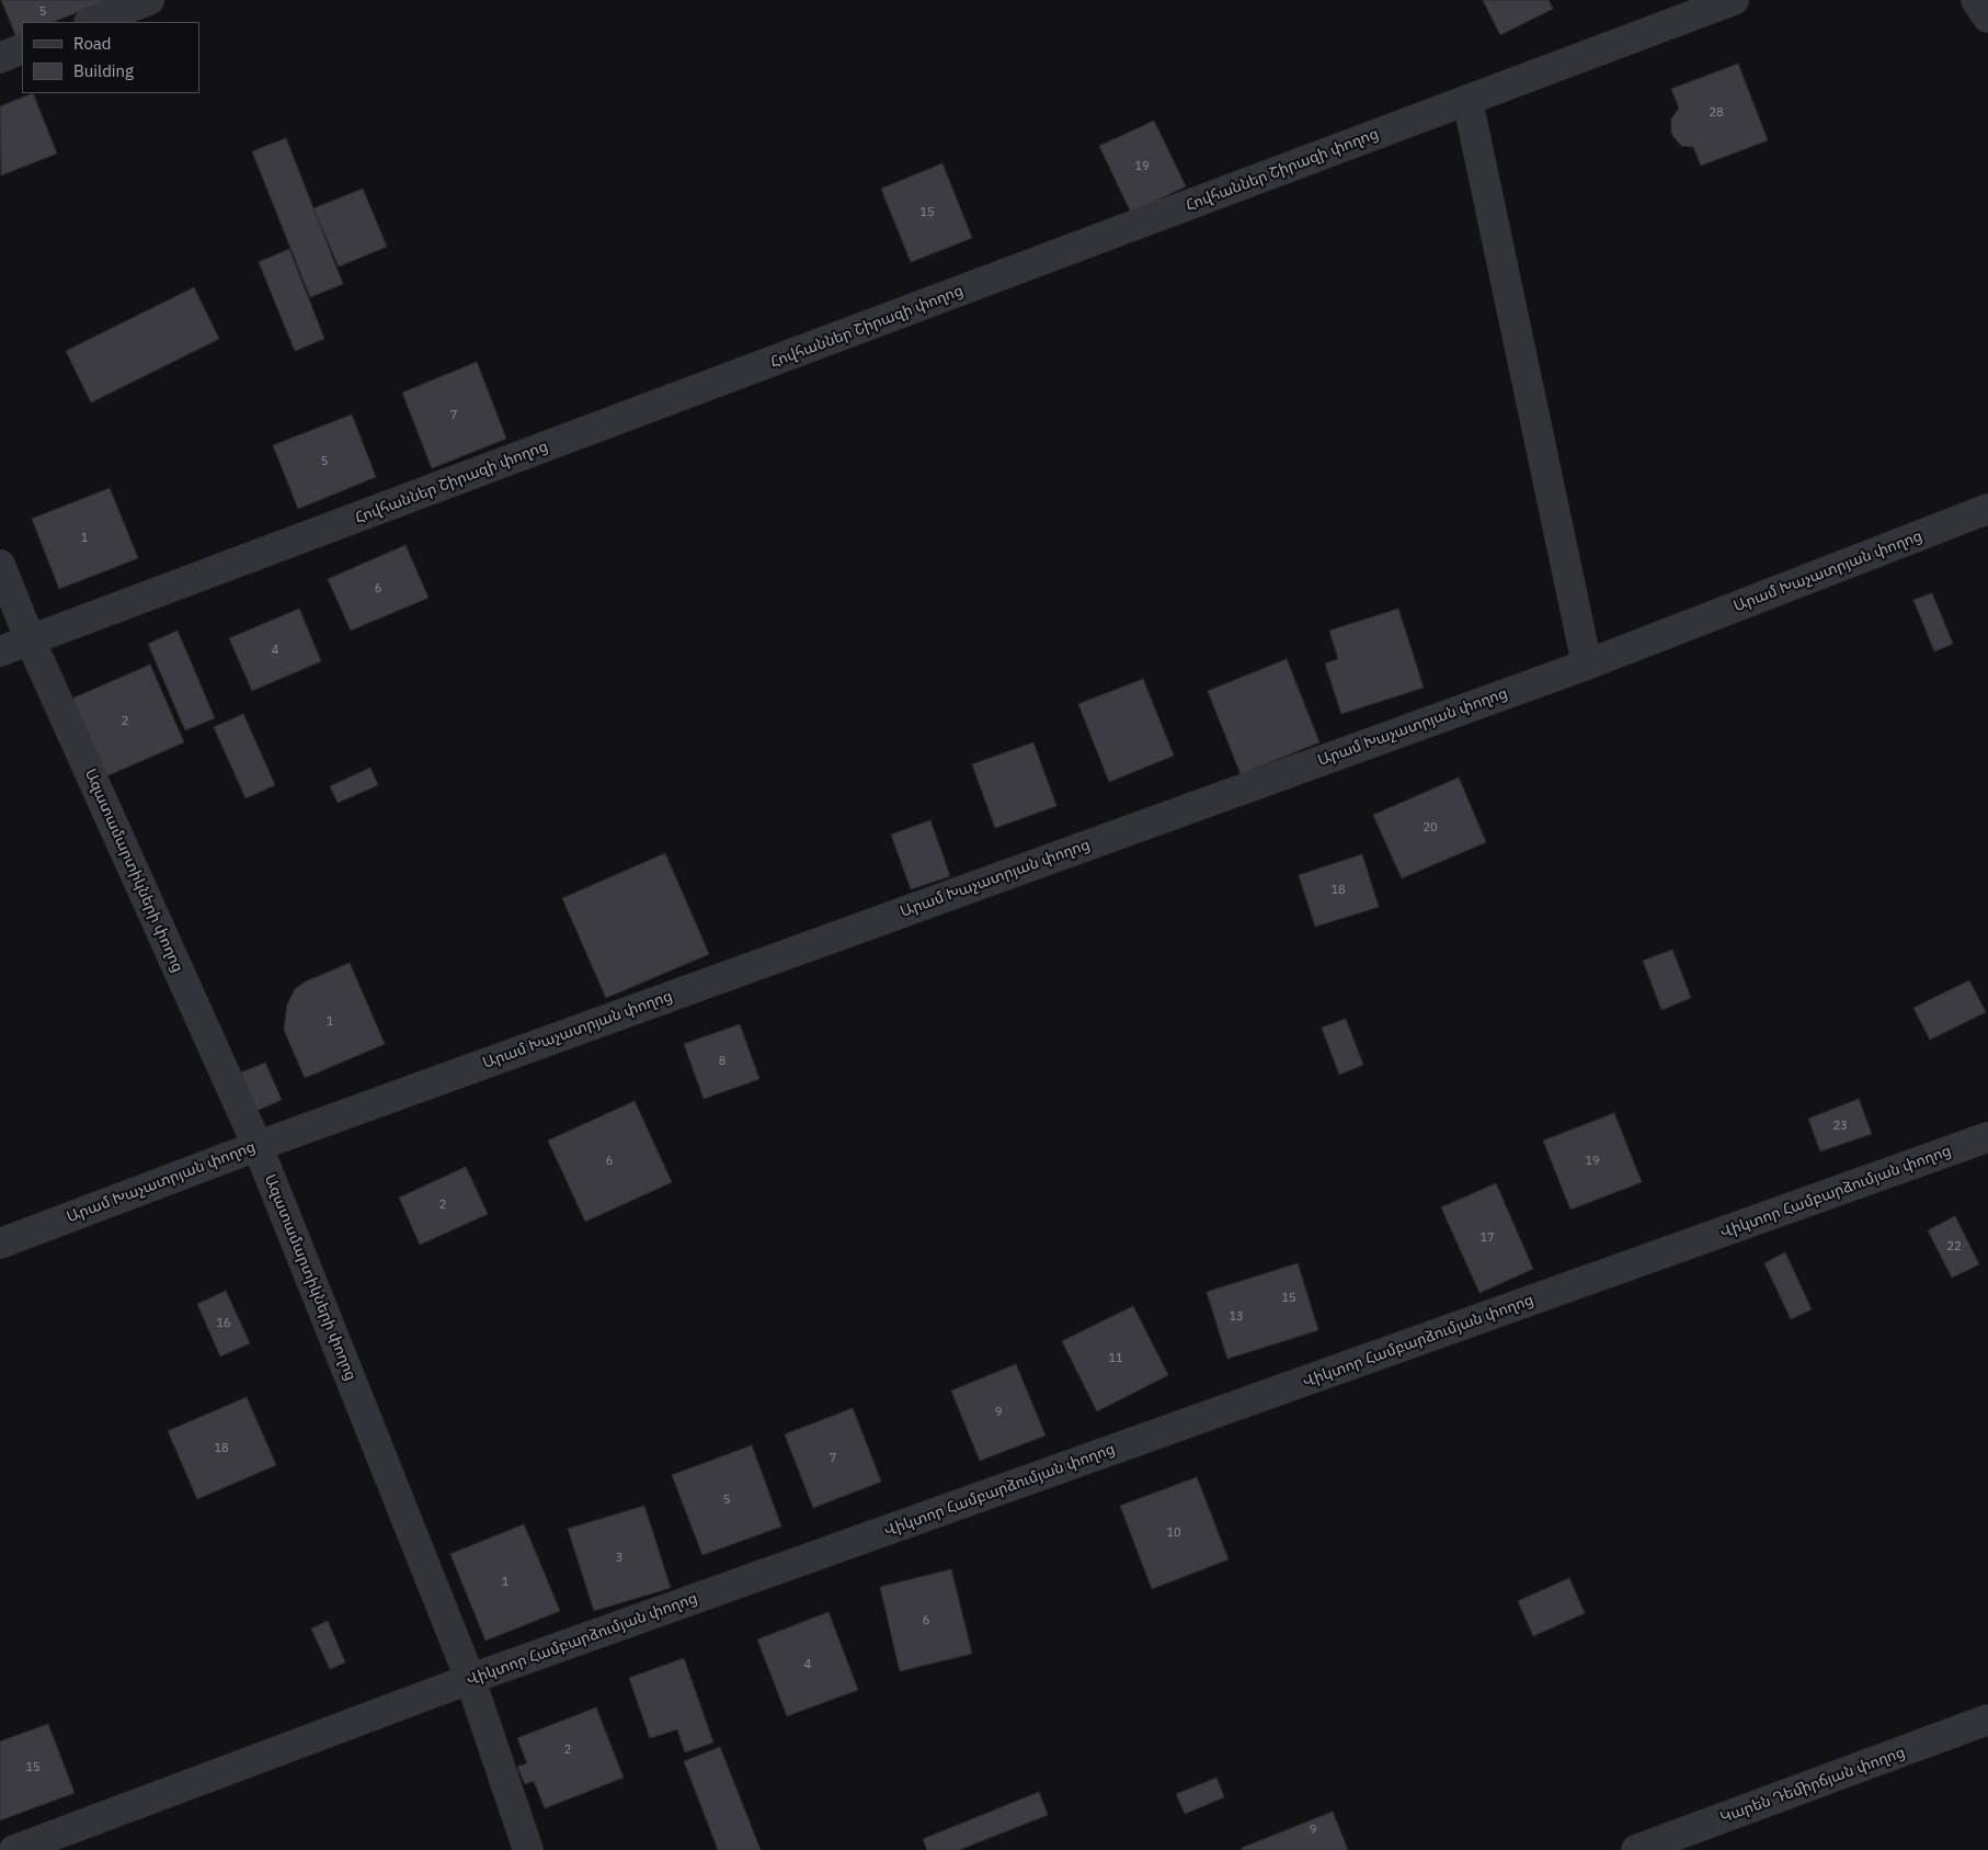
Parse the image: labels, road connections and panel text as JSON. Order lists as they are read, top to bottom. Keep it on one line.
{"streets":{"street":["Հովհաններ Շիրազի փողոց","Արամ Խաչատրյան փողոց","Ազատամարտիկների փողոց","Վիկտոր Համբարձումյան փողոց","Կարեն Դեմիրճյան փողոց"]},"crossings":[["Հովհաններ Շիրազի փողոց","Ազատամարտիկների փողոց"],["Արամ Խաչատրյան փողոց","Ազատամարտիկների փողոց"],["Ազատամարտիկների փողոց","Վիկտոր Համբարձումյան փողոց"]],"house_numbers":["5","28","19","15","7","5","1","6","4","2","20","18","1","8","23","6","19","2","17","22","15","13","16","11","9","18","7","5","10","3","1","6","4","2","15","9"],"legend":["Road","Building"]}
